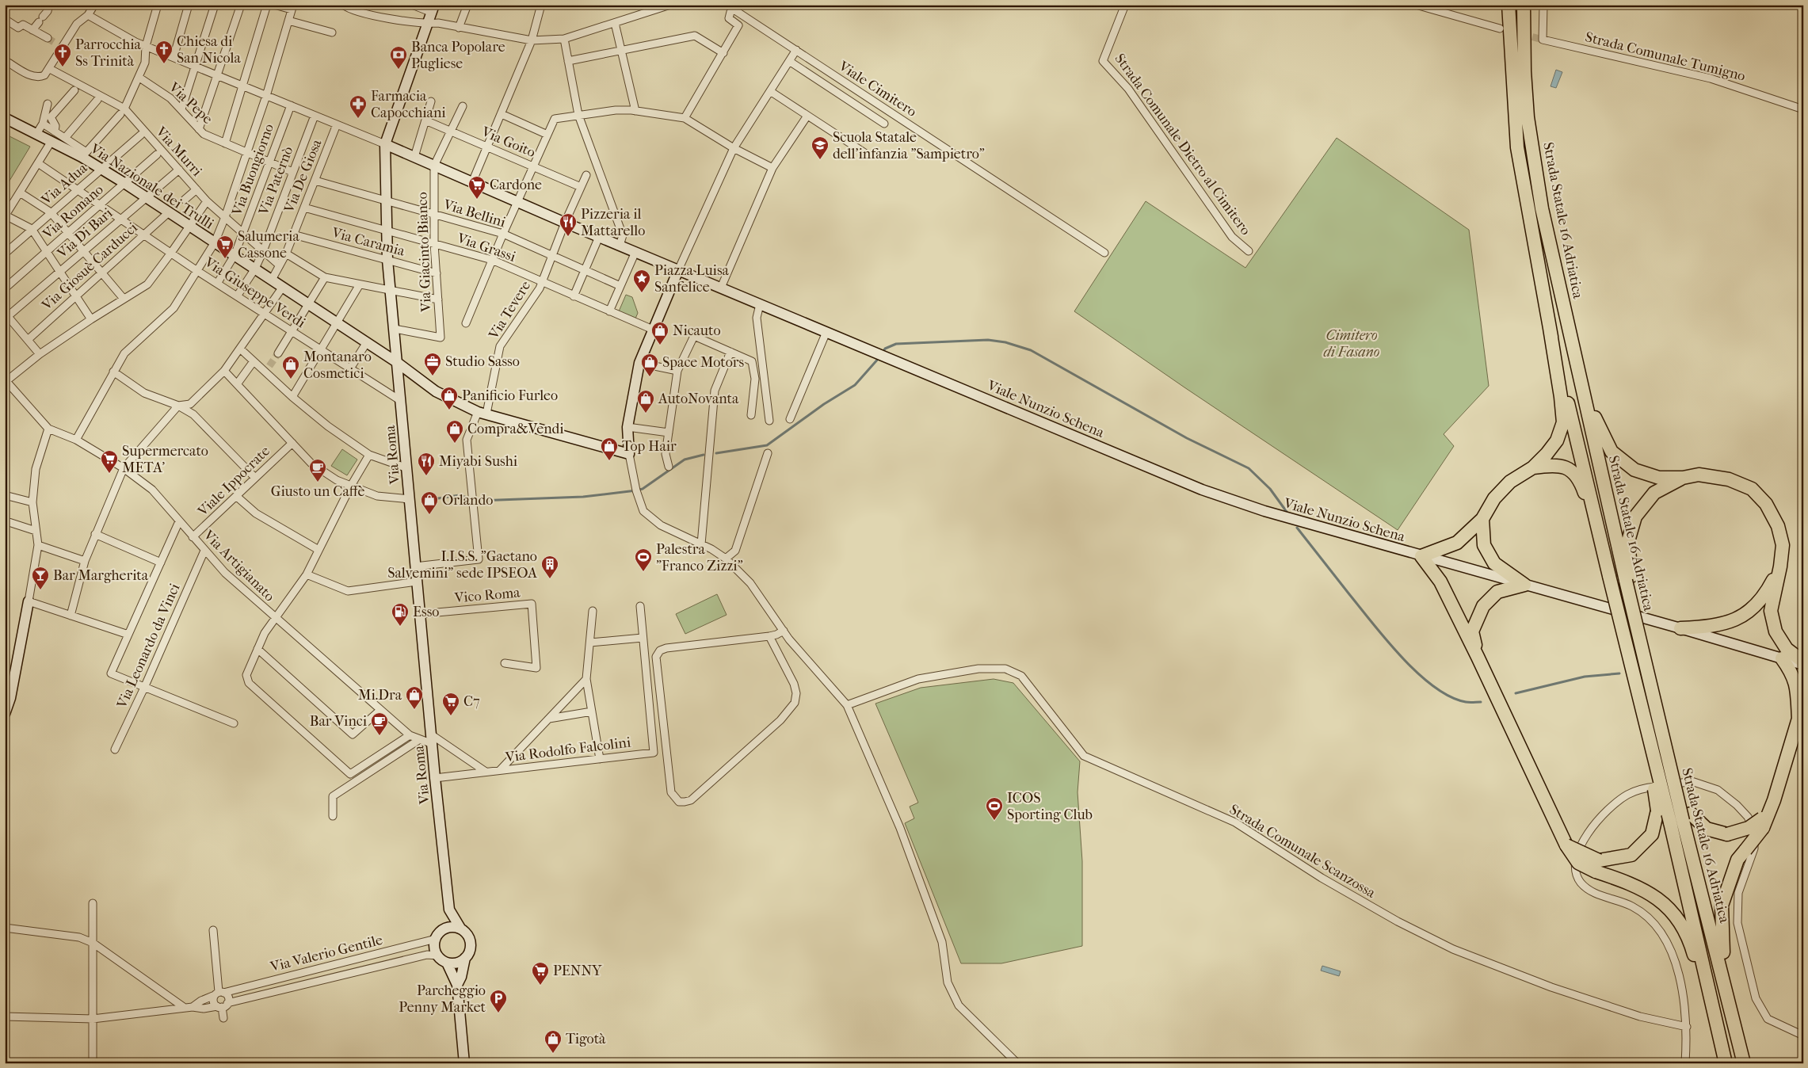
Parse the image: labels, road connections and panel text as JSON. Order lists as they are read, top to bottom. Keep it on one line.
{"streets":{"highway":["Strada Statale 16 Adriatica"],"street":["Strada Comunale Tumigno","Viale Cimitero","Via Pepe","Via Goito","Strada Comunale Dietro al Cimitero","Via Murri","Via Buongiorno","Via De Giosa","Via Paternò","Via Adua","Via Nazionale dei Trulli","Via Romano","Via Bellini","Via Di Bari","Via Caramia","Via Grassi","Via Giacinto Bianco","Via Giosuè Carducci","Via Giuseppe Verdi","Via Tevere","Viale Nunzio Schena","Via Roma","Viale Ippocrate","Via Artigianato","Vico Roma","Via Leonardo da Vinci","Via Rodolfo Falcolini","Strada Comunale Scanzossa","Via Valerio Gentile"]},"crossings":[["Via Pepe","Via Buongiorno"],["Via Pepe","Via Paternò"],["Via Goito","Via Tevere"],["Via Murri","Via Buongiorno"],["Via Murri","Via De Giosa"],["Via Murri","Via Paternò"],["Via Murri","Via Di Bari"],["Via Buongiorno","Via Nazionale dei Trulli"],["Via Buongiorno","Via Giuseppe Verdi"],["Via De Giosa","Via Nazionale dei Trulli"],["Via De Giosa","Via Bellini"],["Via De Giosa","Via Caramia"],["Via De Giosa","Via Grassi"],["Via Paternò","Via Nazionale dei Trulli"],["Via Paternò","Via Giuseppe Verdi"],["Via Adua","Via Nazionale dei Trulli"],["Via Adua","Via Giuseppe Verdi"],["Via Nazionale dei Trulli","Via Romano"],["Via Nazionale dei Trulli","Via Di Bari"],["Via Nazionale dei Trulli","Via Giosuè Carducci"],["Via Nazionale dei Trulli","Via Tevere"],["Via Nazionale dei Trulli","Via Roma"],["Via Romano","Via Giuseppe Verdi"],["Via Bellini","Via Giacinto Bianco"],["Via Bellini","Via Tevere"],["Via Bellini","Via Roma"],["Via Di Bari","Via Giuseppe Verdi"],["Via Caramia","Via Giacinto Bianco"],["Via Caramia","Via Roma"],["Via Grassi","Via Giacinto Bianco"],["Via Grassi","Via Tevere"],["Via Grassi","Via Roma"],["Via Giacinto Bianco","Viale Nunzio Schena"],["Via Giacinto Bianco","Via Roma"],["Via Giosuè Carducci","Via Giuseppe Verdi"],["Via Giuseppe Verdi","Via Roma"],["Via Tevere","Viale Nunzio Schena"],["Via Tevere","Via Roma"],["Viale Nunzio Schena","Via Roma"],["Via Roma","Via Artigianato"],["Via Roma","Vico Roma"],["Via Roma","Via Rodolfo Falcolini"],["Via Roma","Via Valerio Gentile"],["Viale Ippocrate","Via Artigianato"],["Via Artigianato","Via Leonardo da Vinci"]],"parks":["Cimitero di Fasano"],"places":{"church":["Chiesa di San Nicola","Parrocchia Ss Trinità"],"bank":["Banca Popolare Pugliese"],"pharmacy":["Farmacia Capocchiani"],"school or university":["Scuola Statale dell'infanzia \"Sampietro\""],"supermarket":["Cardone","Salumeria Cassone","Supermercato META'","C7","PENNY"],"restaurant":["Pizzeria il Mattarello","Miyabi Sushi"],"place":["Piazza Luisa Sanfelice"],"shop":["Nicauto","Space Motors","Montanaro Cosmetici","Panificio Furleo","AutoNovanta","Compra&Vendi","Top Hair","Orlando","Mi.Dra","Tigotà"],"office":["Studio Sasso"],"cafe":["Giusto un Caffè","Bar Vinci"],"sports":["Palestra \"Franco Zizzi\"","ICOS Sporting Club"],"building":["I.I.S.S. \"Gaetano Salvemini\" sede IPSEOA"],"bar":["Bar Margherita"],"fuel station":["Esso"],"parking":["Parcheggio Penny Market"]}}
